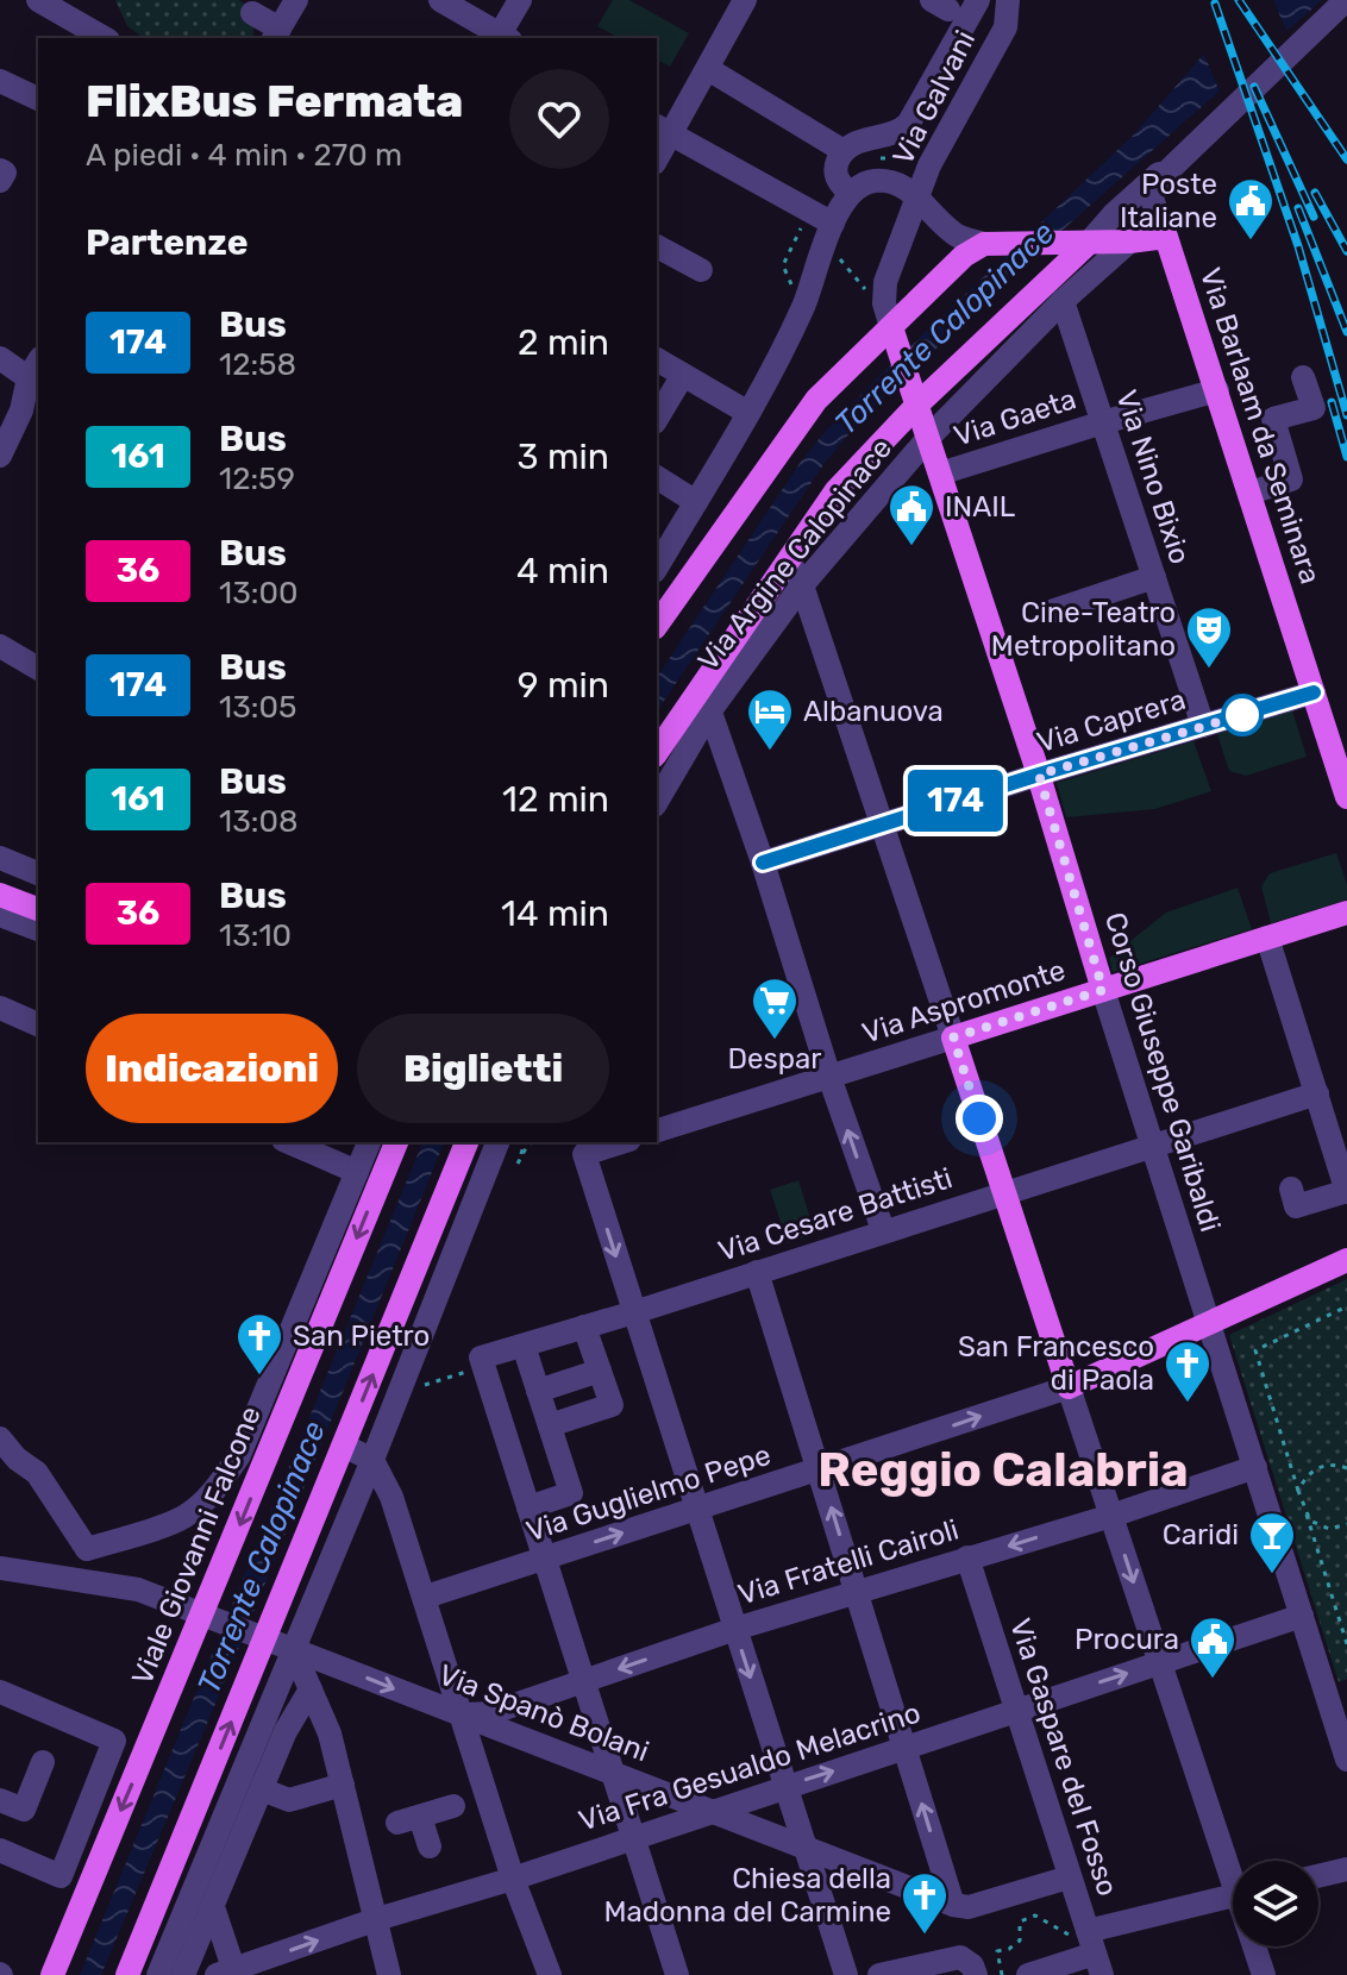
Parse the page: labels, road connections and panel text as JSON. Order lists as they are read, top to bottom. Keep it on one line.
{"streets":{"main road":["Via Barlaam da Seminara","Via Aspromonte","Corso Giuseppe Garibaldi","Via Guglielmo Pepe","Viale Giovanni Falcone"],"street":["Via Galvani","Via Gaeta","Via Nino Bixio","Via Argine Calopinace","Via Caprera","Via Cesare Battisti","Via Fratelli Cairoli","Via Spanò Bolani","Via Gaspare del Fosso","Via Fra Gesualdo Melacrino"]},"crossings":[["Via Gaeta","Via Barlaam da Seminara"],["Via Gaeta","Via Nino Bixio"],["Via Gaeta","Corso Giuseppe Garibaldi"],["Via Barlaam da Seminara","Via Caprera"],["Via Nino Bixio","Via Argine Calopinace"],["Via Nino Bixio","Via Caprera"],["Via Argine Calopinace","Corso Giuseppe Garibaldi"],["Via Caprera","Corso Giuseppe Garibaldi"],["Via Aspromonte","Corso Giuseppe Garibaldi"],["Corso Giuseppe Garibaldi","Via Cesare Battisti"],["Corso Giuseppe Garibaldi","Via Guglielmo Pepe"],["Corso Giuseppe Garibaldi","Via Fratelli Cairoli"],["Corso Giuseppe Garibaldi","Via Fra Gesualdo Melacrino"],["Viale Giovanni Falcone","Via Spanò Bolani"],["Via Fratelli Cairoli","Via Spanò Bolani"],["Via Fratelli Cairoli","Via Gaspare del Fosso"],["Via Spanò Bolani","Via Gaspare del Fosso"],["Via Spanò Bolani","Via Fra Gesualdo Melacrino"],["Via Gaspare del Fosso","Via Fra Gesualdo Melacrino"]],"one_way":["Via Guglielmo Pepe","Via Fratelli Cairoli","Via Fra Gesualdo Melacrino"],"districts":["Reggio Calabria"],"water":["Torrente Calopinace"],"places":{"public building":["Poste Italiane","INAIL","Procura"],"theatre":["Cine-Teatro Metropolitano"],"hotel":["Albanuova"],"supermarket":["Despar"],"church":["San Pietro","San Francesco di Paola","Chiesa della Madonna del Carmine"],"bar":["Caridi"]},"lines":["bus line 174"],"page":{"on_map":"174","heading":[["FlixBus Fermata","A piedi · 4 min · 270 m"],"Partenze"],"list":[{"mark":"174","name":"Bus","note":"12:58","value":"2 min"},{"mark":"161","name":"Bus","note":"12:59","value":"3 min"},{"mark":"36","name":"Bus","note":"13:00","value":"4 min"},{"mark":"174","name":"Bus","note":"13:05","value":"9 min"},{"mark":"161","name":"Bus","note":"13:08","value":"12 min"},{"mark":"36","name":"Bus","note":"13:10","value":"14 min"}],"buttons":["Indicazioni","Biglietti"]}}
